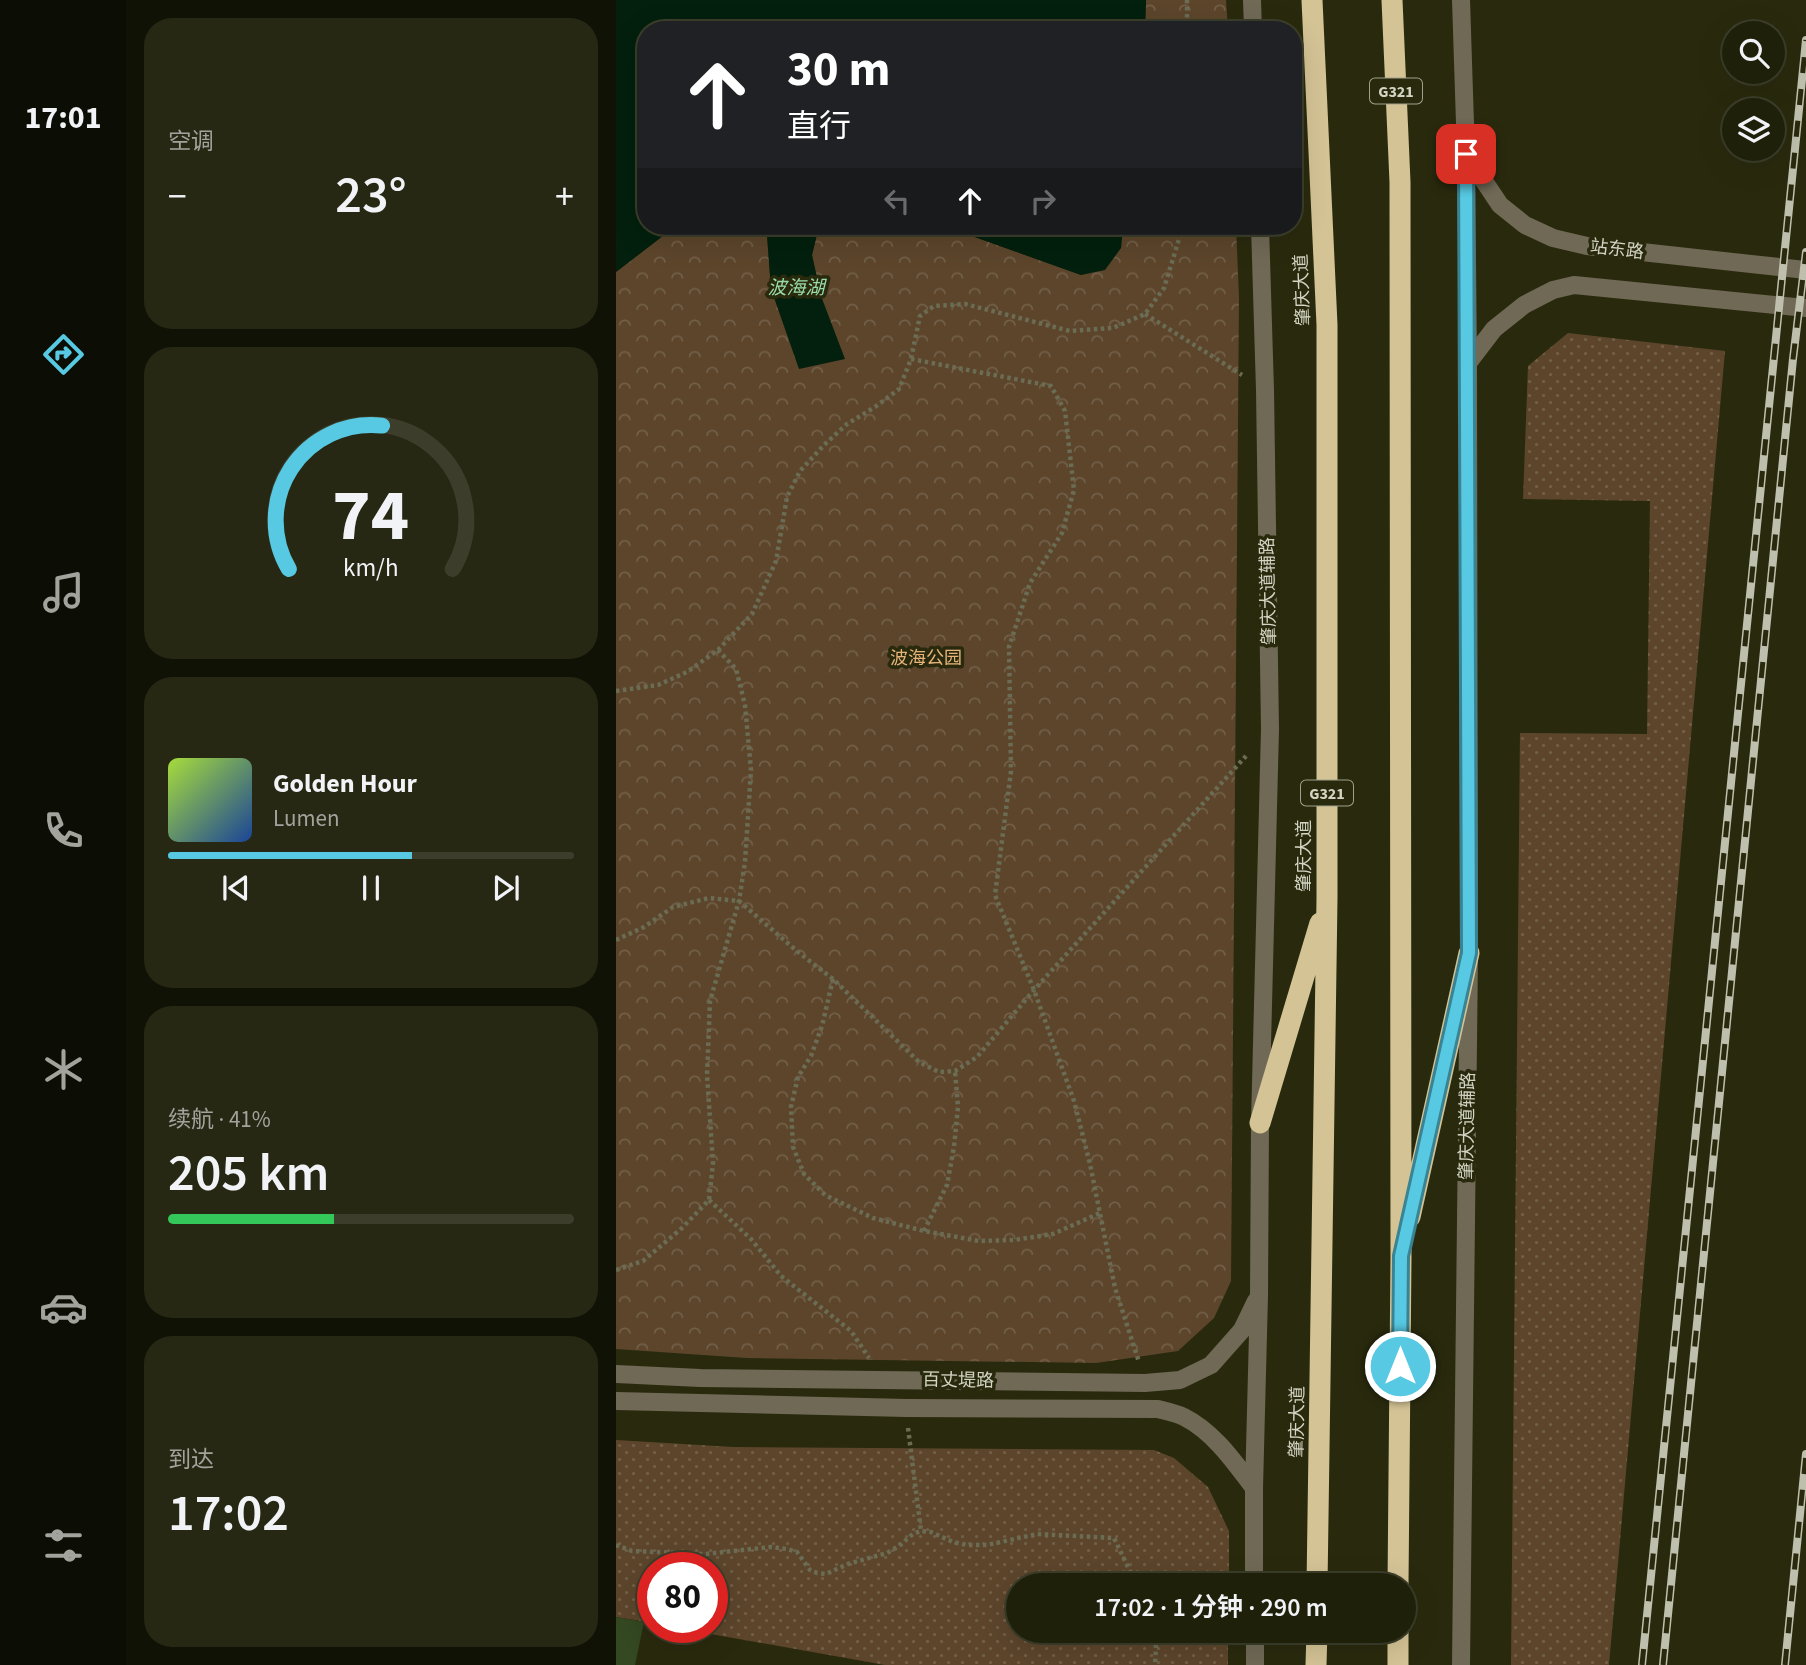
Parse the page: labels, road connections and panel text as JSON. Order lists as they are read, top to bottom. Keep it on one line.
{"streets":{"highway":["G321","肇庆大道"],"street":["站东路","肇庆大道辅路","百丈堤路"]},"crossings":[["站东路","肇庆大道辅路"],["肇庆大道辅路","百丈堤路"]],"water":["波海湖"],"parks":["波海公园"],"page":{"tabs":"17:01","tile":["空调",["续航 · 41%","205 km"],["到达","17:02"]],"turn":["30 m","直行"],"heat":["−","23°","+"],"song":["Golden Hour","Lumen"],"limit":"80","trip":"17:02 · 1 分钟 · 290 m","gauge":["74","km/h"]}}
